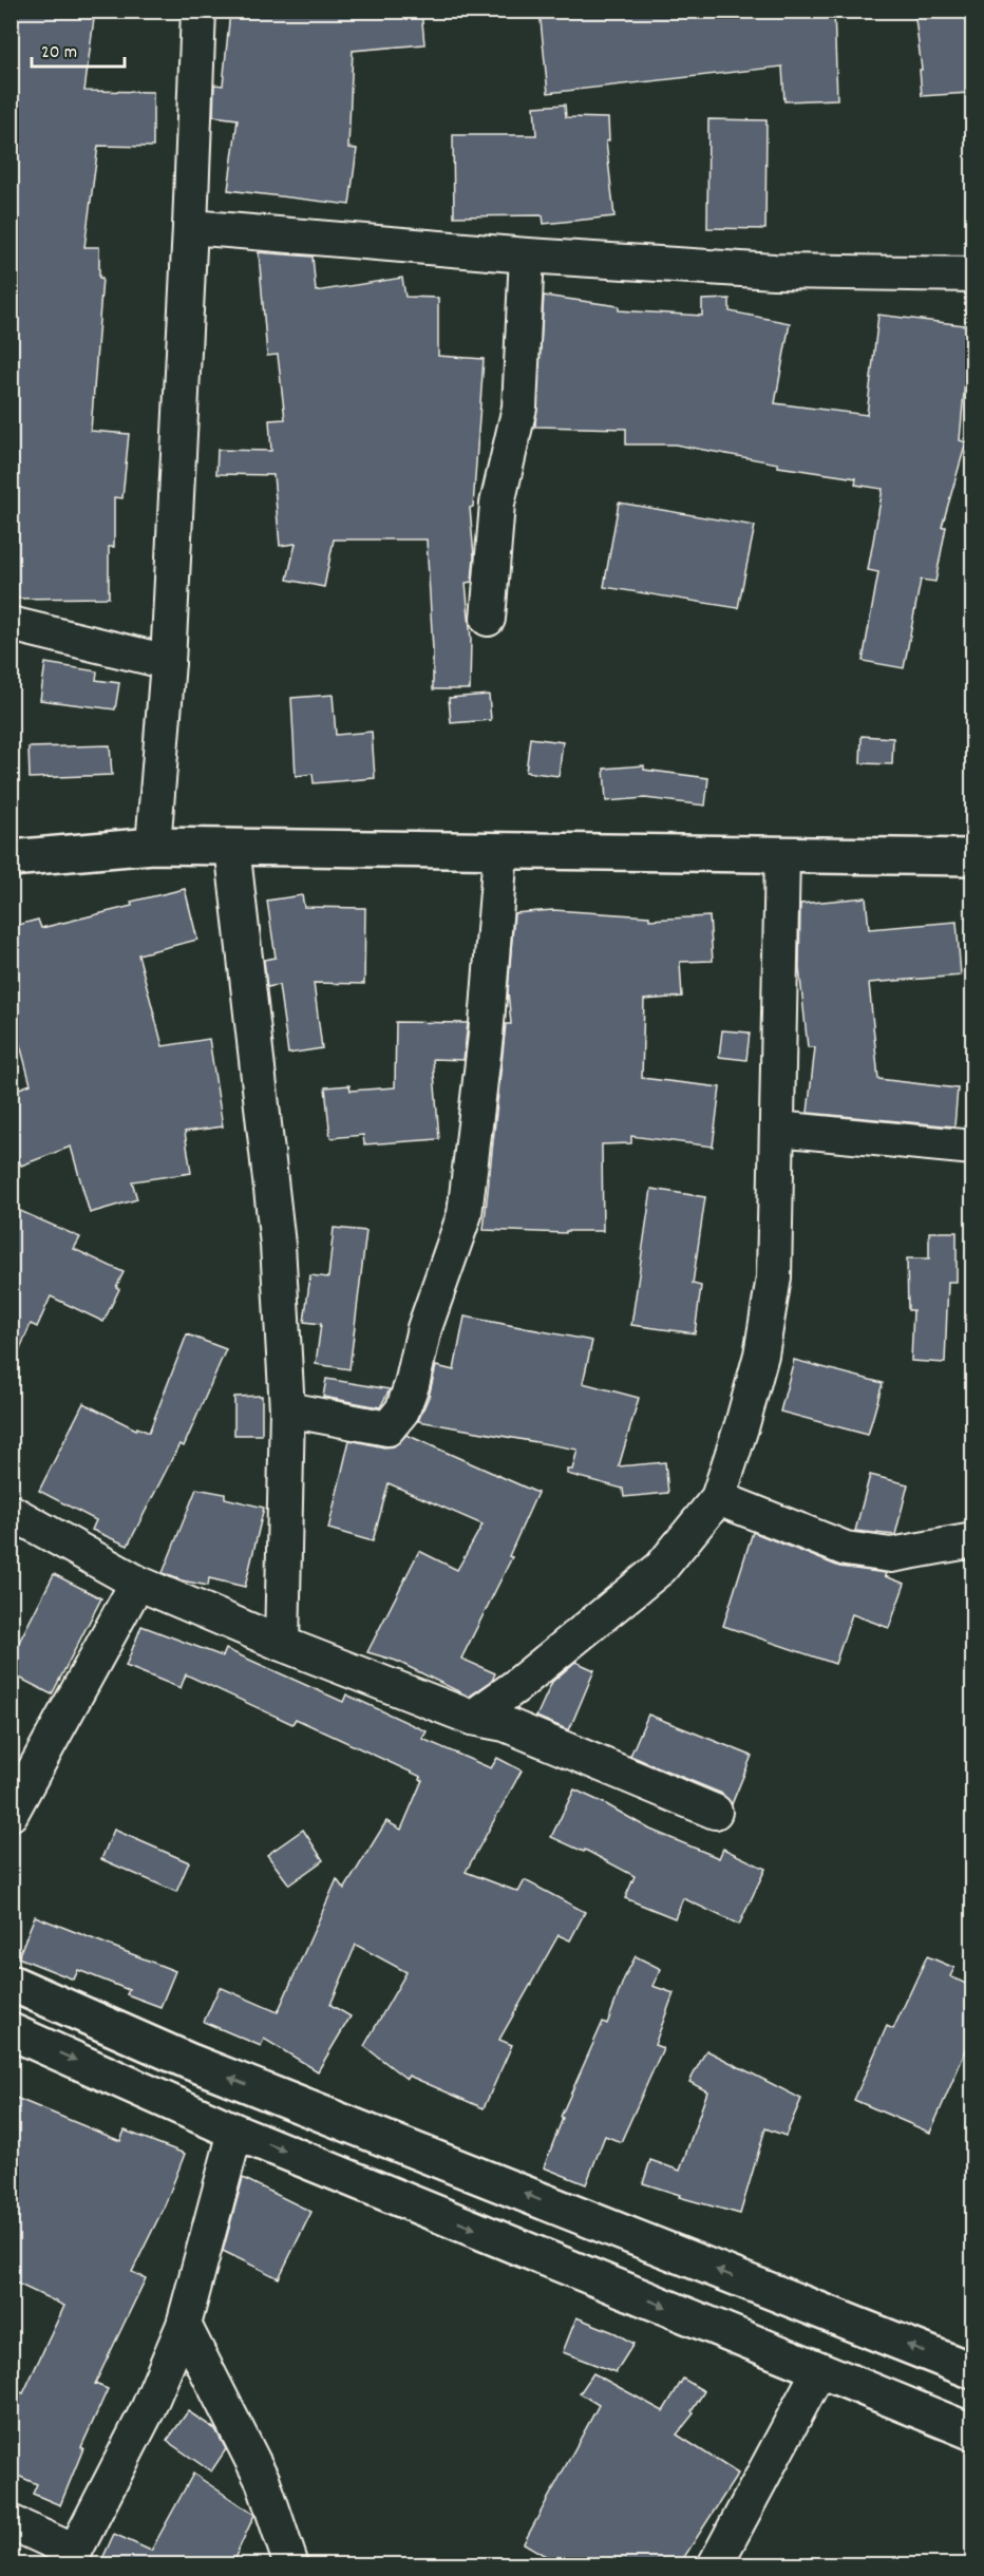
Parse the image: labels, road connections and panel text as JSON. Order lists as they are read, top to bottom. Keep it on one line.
{"scale_bar":"20 m"}
